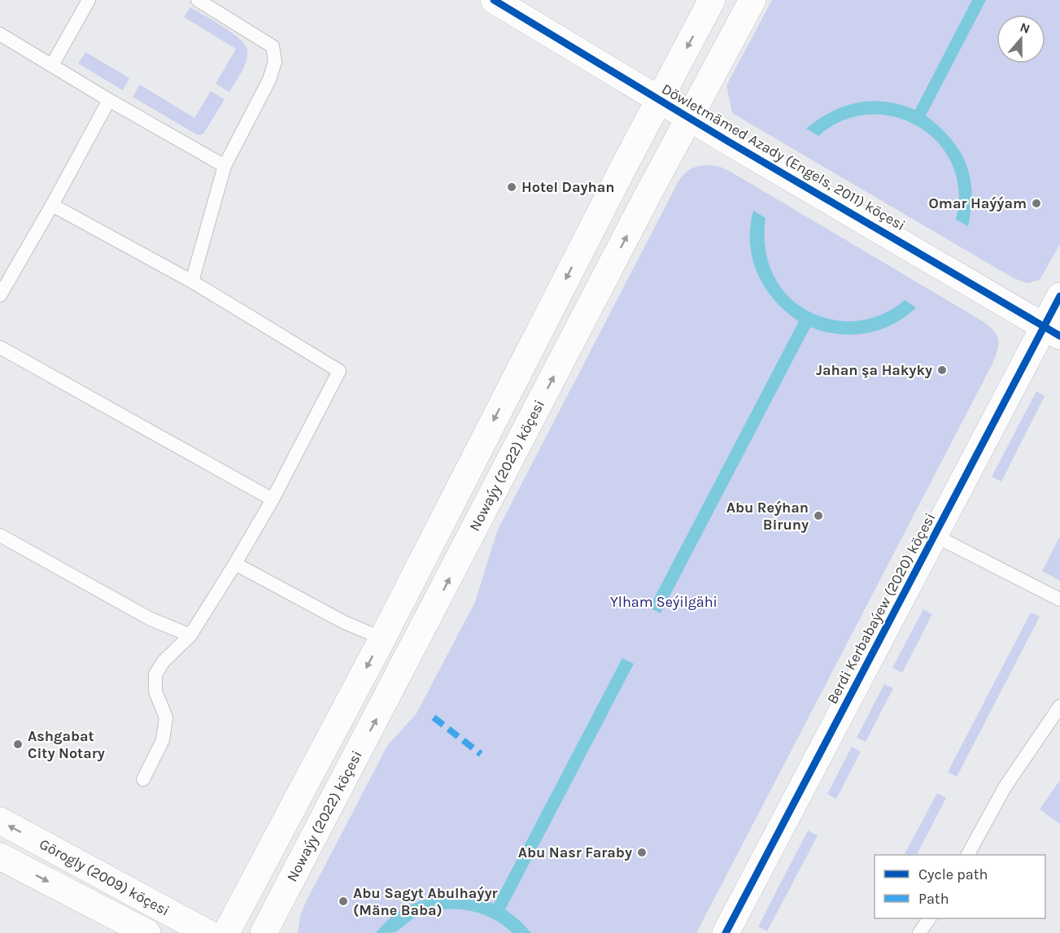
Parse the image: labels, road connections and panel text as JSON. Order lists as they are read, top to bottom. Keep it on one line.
{"streets":{"main road":["Döwletmämed Azady (Engels, 2011) köçesi","Nowaýy (2022) köçesi","Berdi Kerbabaýew (2020) köçesi","Görogly (2009) köçesi"]},"crossings":[["Döwletmämed Azady (Engels, 2011) köçesi","Nowaýy (2022) köçesi"],["Döwletmämed Azady (Engels, 2011) köçesi","Berdi Kerbabaýew (2020) köçesi"]],"parks":["Ylham Seýilgähi"],"places":["Hotel Dayhan","Omar Haýýam","Jahan şa Hakyky","Abu Reýhan Biruny","Ashgabat City Notary","Abu Nasr Faraby","Abu Sagyt Abulhaýyr (Mäne Baba)"],"legend":["Cycle path","Path"],"north":"top"}
